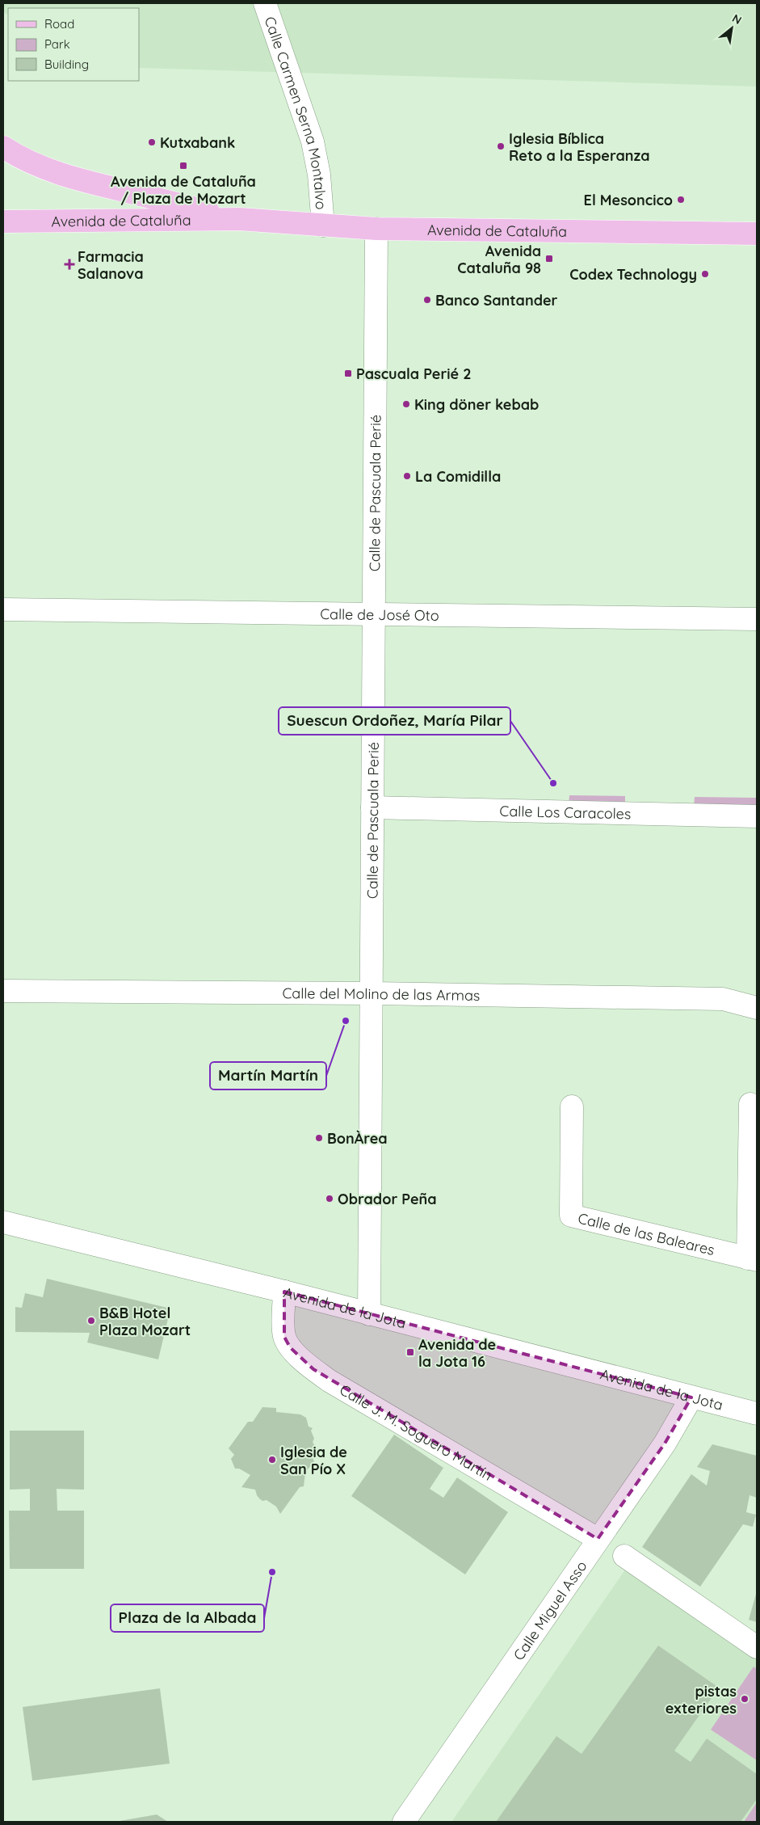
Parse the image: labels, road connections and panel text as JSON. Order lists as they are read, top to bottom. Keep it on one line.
{"streets":{"main road":["Avenida de Cataluña"],"street":["Calle Carmen Serna Montalvo","Calle de Pascuala Perié","Calle de José Oto","Calle Los Caracoles","Calle del Molino de las Armas","Calle de las Baleares","Avenida de la Jota","Calle J. M. Soguero Martín","Calle Miguel Asso"]},"crossings":[["Calle Carmen Serna Montalvo","Avenida de Cataluña"],["Avenida de Cataluña","Calle de Pascuala Perié"],["Calle de Pascuala Perié","Calle de José Oto"],["Calle de Pascuala Perié","Calle Los Caracoles"],["Calle de Pascuala Perié","Calle del Molino de las Armas"],["Calle de Pascuala Perié","Avenida de la Jota"],["Avenida de la Jota","Calle J. M. Soguero Martín"],["Avenida de la Jota","Calle Miguel Asso"],["Calle J. M. Soguero Martín","Calle Miguel Asso"]],"places":{"other":["Kutxabank","Iglesia Bíblica Reto a la Esperanza","El Mesoncico","Codex Technology","Banco Santander","King döner kebab","La Comidilla","Suescun Ordoñez, María Pilar","Martín Martín","BonÀrea","Obrador Peña","B&B Hotel Plaza Mozart","Iglesia de San Pío X","Plaza de la Albada","pistas exteriores"],"transit":["Avenida de Cataluña / Plaza de Mozart","Avenida Cataluña 98","Pascuala Perié 2","Avenida de la Jota 16"],"health":["Farmacia Salanova"]},"legend":["Road","Park","Building"],"north":"top right"}
